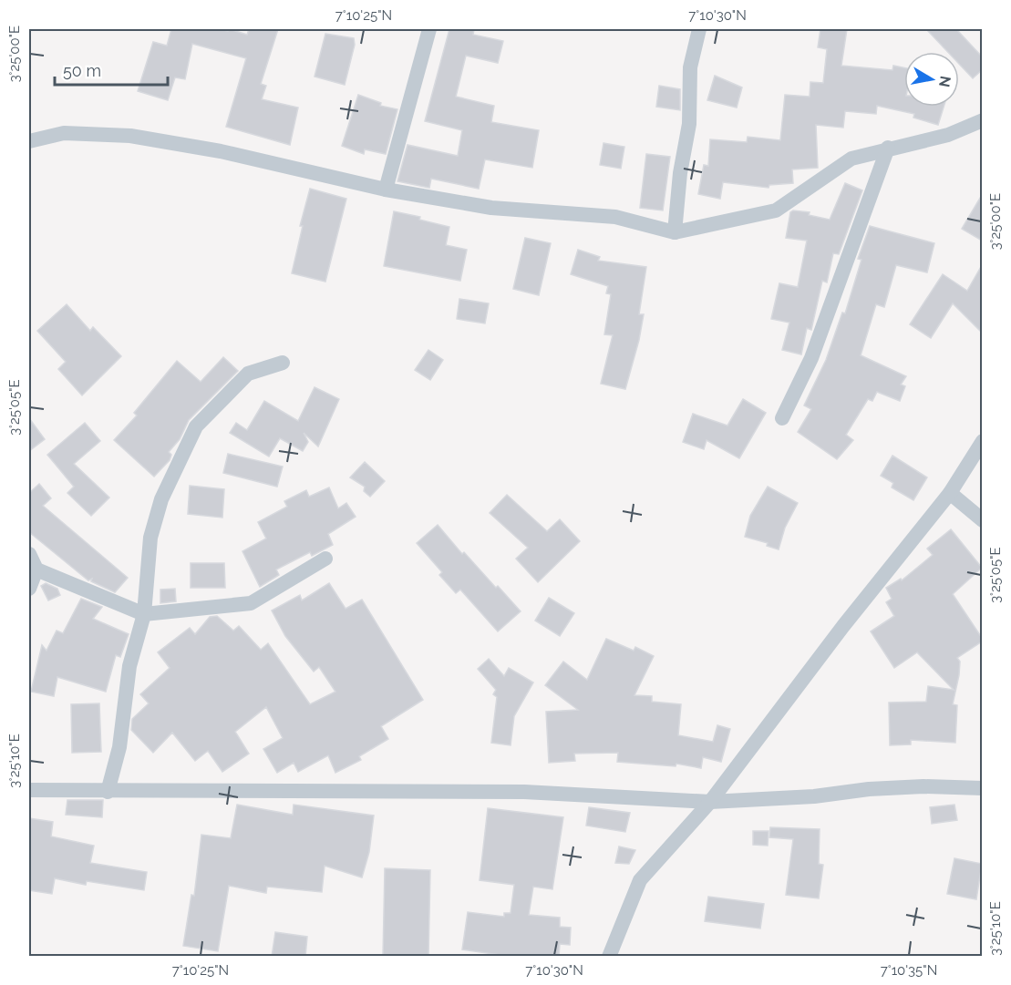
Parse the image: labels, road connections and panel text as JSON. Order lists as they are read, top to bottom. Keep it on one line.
{"scale_bar":"50 m","north":"right","coordinates":["7°10'25\"N","7°10'30\"N","3°25'00\"E","3°25'05\"E","3°25'10\"E","7°10'35\"N"]}
